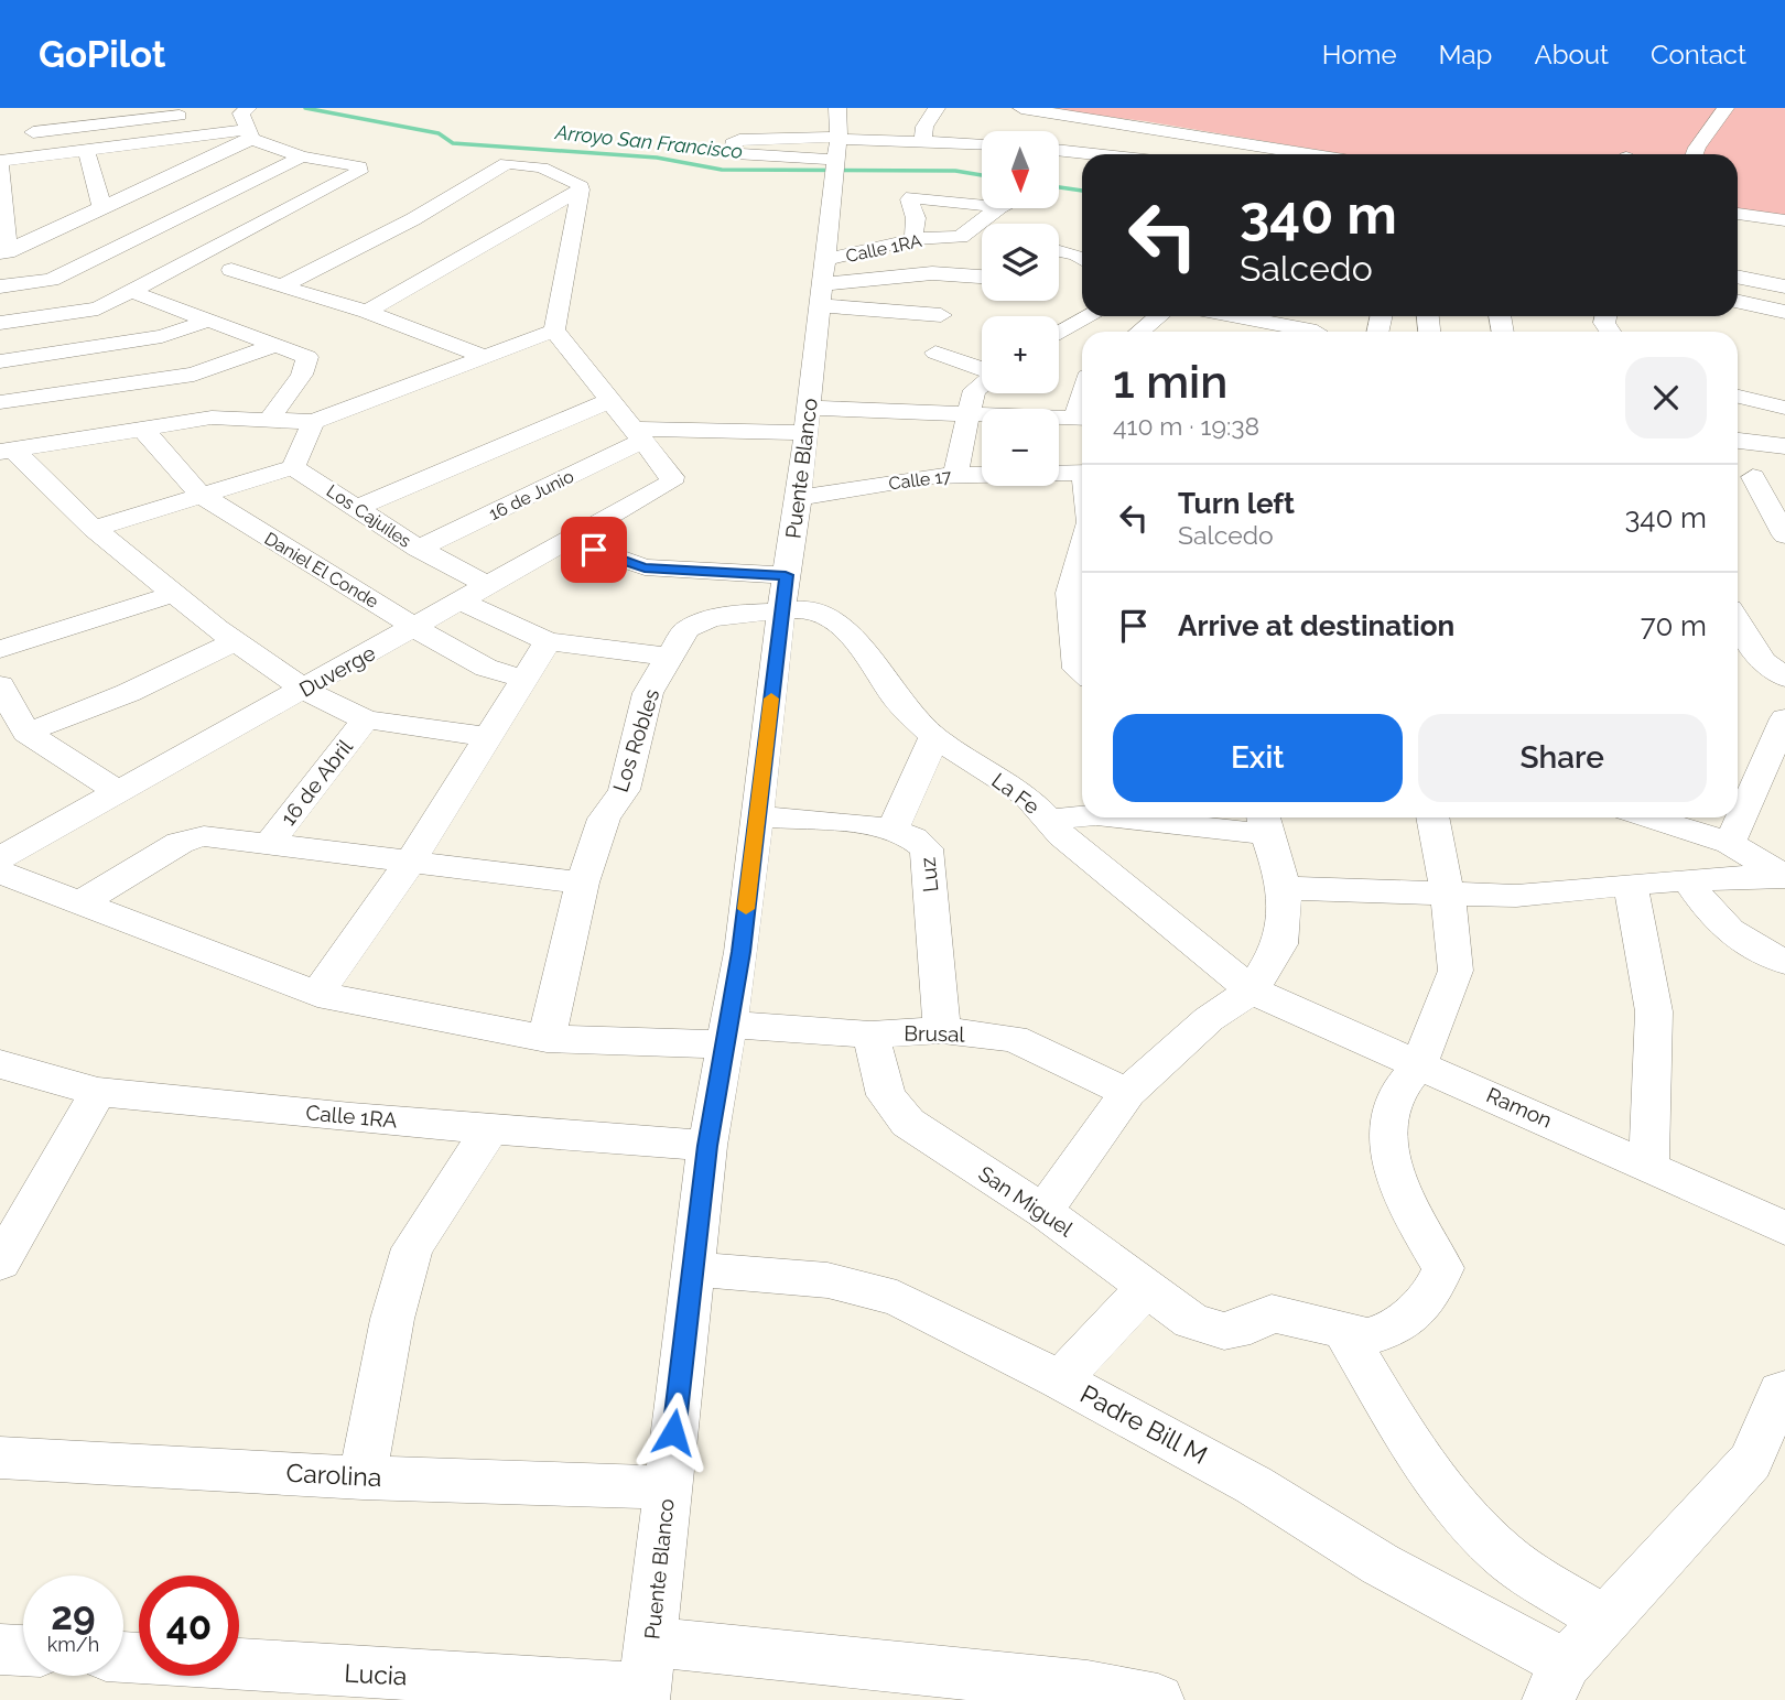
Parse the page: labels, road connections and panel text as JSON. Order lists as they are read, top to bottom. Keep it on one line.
{"streets":{"street":["Calle 1RA","Puente Blanco","Calle 17","16 de Junio","Los Cajuiles","Daniel El Conde","Duverge","Los Robles","16 de Abril","La Fe","Luz","Brusal","Ramon","San Miguel","Padre Bill M","Carolina","Lucia"]},"crossings":[["Calle 1RA","Puente Blanco"],["Puente Blanco","Calle 17"],["Puente Blanco","Los Robles"],["Puente Blanco","La Fe"],["Puente Blanco","Luz"],["Puente Blanco","Brusal"],["Puente Blanco","Padre Bill M"],["Puente Blanco","Carolina"],["Puente Blanco","Lucia"],["16 de Junio","Los Cajuiles"],["16 de Junio","Duverge"],["Los Cajuiles","Duverge"],["Daniel El Conde","Duverge"],["Los Robles","La Fe"],["Los Robles","Brusal"],["La Fe","Ramon"],["Luz","Brusal"],["Brusal","San Miguel"]],"water":["Arroyo San Francisco"],"north":"bottom","page":{"header":"GoPilot","nav":["Home","Map","About","Contact"],"map_buttons":["+","−"],"turn":["340 m","Salcedo"],"heading":["1 min","410 m · 19:38"],"list":[{"name":"Turn left","note":"Salcedo","value":"340 m"},{"name":"Arrive at destination","value":"70 m"}],"buttons":["Exit","Share"],"speed":"29 km/h","limit":"40"}}
